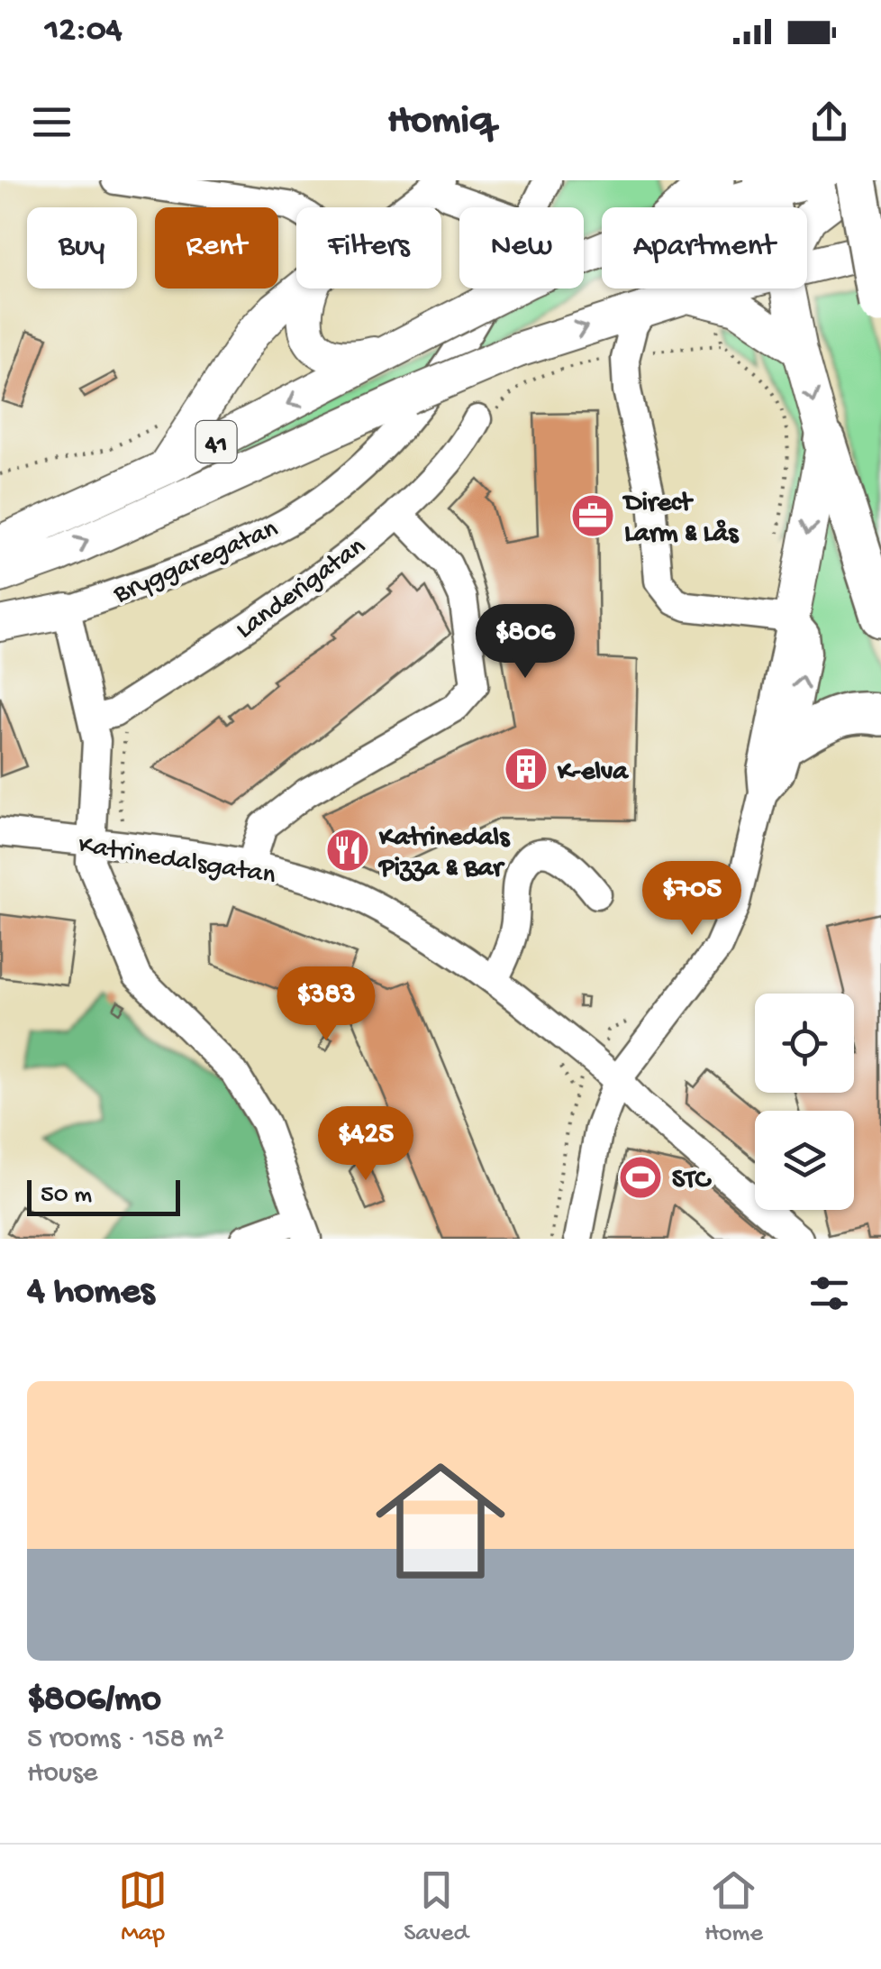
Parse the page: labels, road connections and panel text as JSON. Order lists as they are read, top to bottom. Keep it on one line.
{"streets":{"main road":["41"],"street":["Bryggaregatan","Landerigatan","Katrinedalsgatan"]},"places":{"office":["Direct Larm & Lås"],"building":["K-elva"],"restaurant":["Katrinedals Pizza & Bar"],"sports":["STC"]},"scale_bar":"50 m","page":{"status":"12:04","header":"Homiq","chip":["Buy","Rent","Filters","New","Apartment"],"price":["$806","$705","$383","$425"],"scale":"50 m","heading":"4 homes","list":[{"name":"$806/mo","note":"5 rooms · 158 m² · House"}],"tabs":["Map","Saved","Home"]}}
